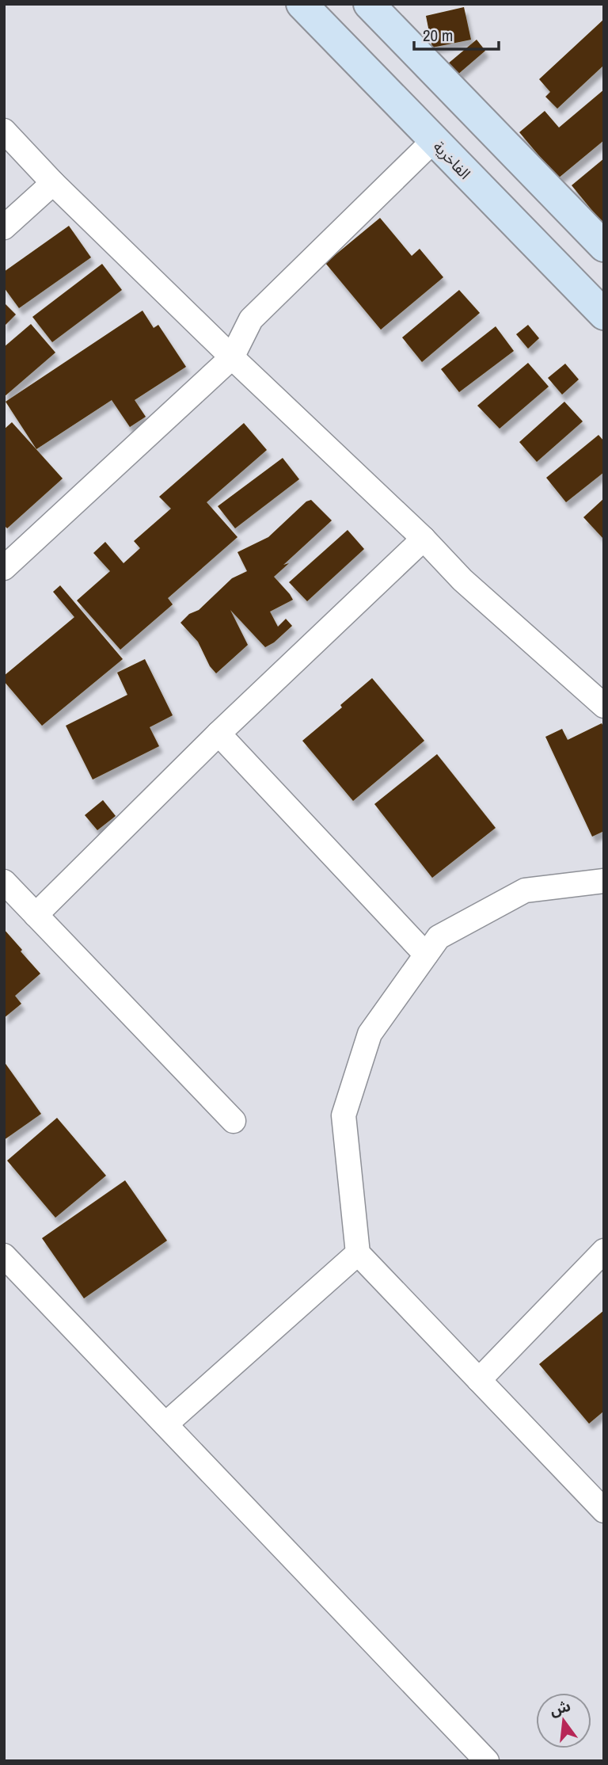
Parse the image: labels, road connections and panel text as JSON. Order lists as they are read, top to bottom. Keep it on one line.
{"streets":{"street":["الفاخرية"]},"scale_bar":"20 m","north":"top"}
